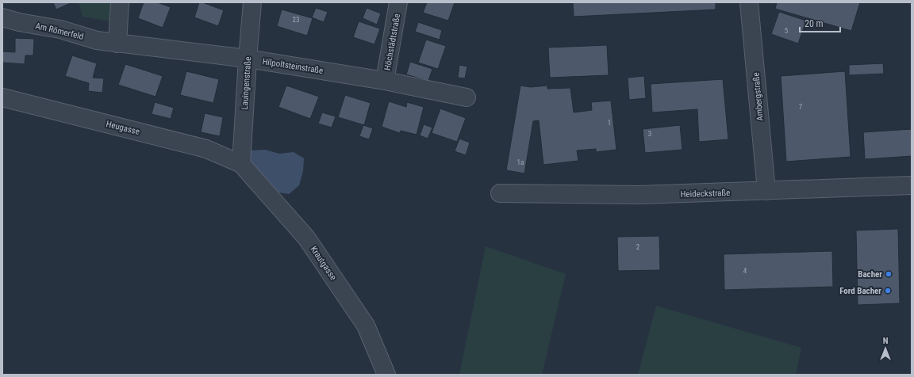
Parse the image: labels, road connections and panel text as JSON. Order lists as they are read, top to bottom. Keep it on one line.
{"streets":{"street":["Am Römerfeld","Höchstädtstraße","Hilpoltsteinstraße","Lauingenstraße","Ambergstraße","Heugasse","Heideckstraße","Krautgasse"]},"crossings":[["Am Römerfeld","Hilpoltsteinstraße"],["Höchstädtstraße","Hilpoltsteinstraße"],["Hilpoltsteinstraße","Lauingenstraße"],["Lauingenstraße","Heugasse"],["Lauingenstraße","Krautgasse"],["Ambergstraße","Heideckstraße"],["Heugasse","Krautgasse"]],"places":["Bacher","Ford Bacher"],"house_numbers":["23","5","7","1","3","1a","2","4"],"scale_bar":"20 m","north":"top"}
